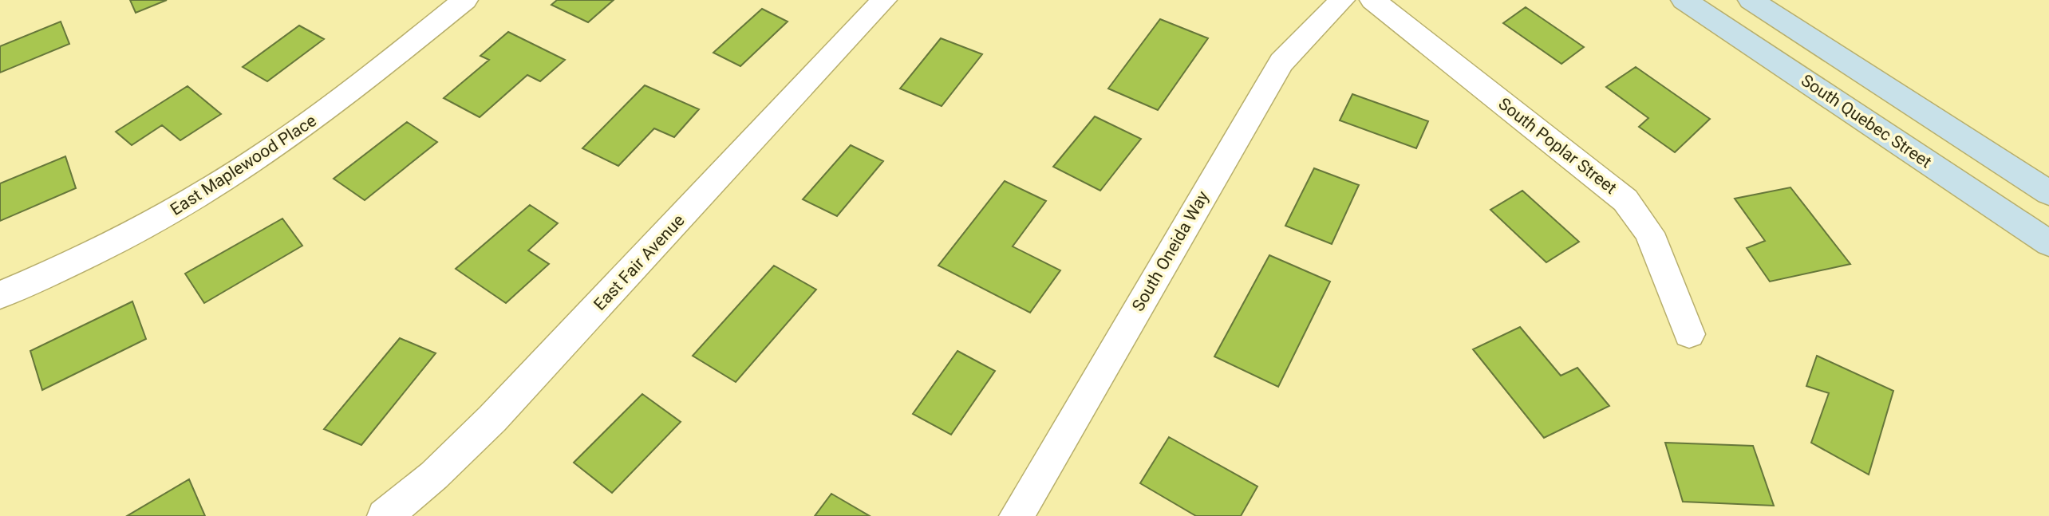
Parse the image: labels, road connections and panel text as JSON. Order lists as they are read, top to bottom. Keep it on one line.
{"streets":{"main road":["South Quebec Street"],"street":["South Poplar Street","East Maplewood Place","South Oneida Way","East Fair Avenue"]}}
